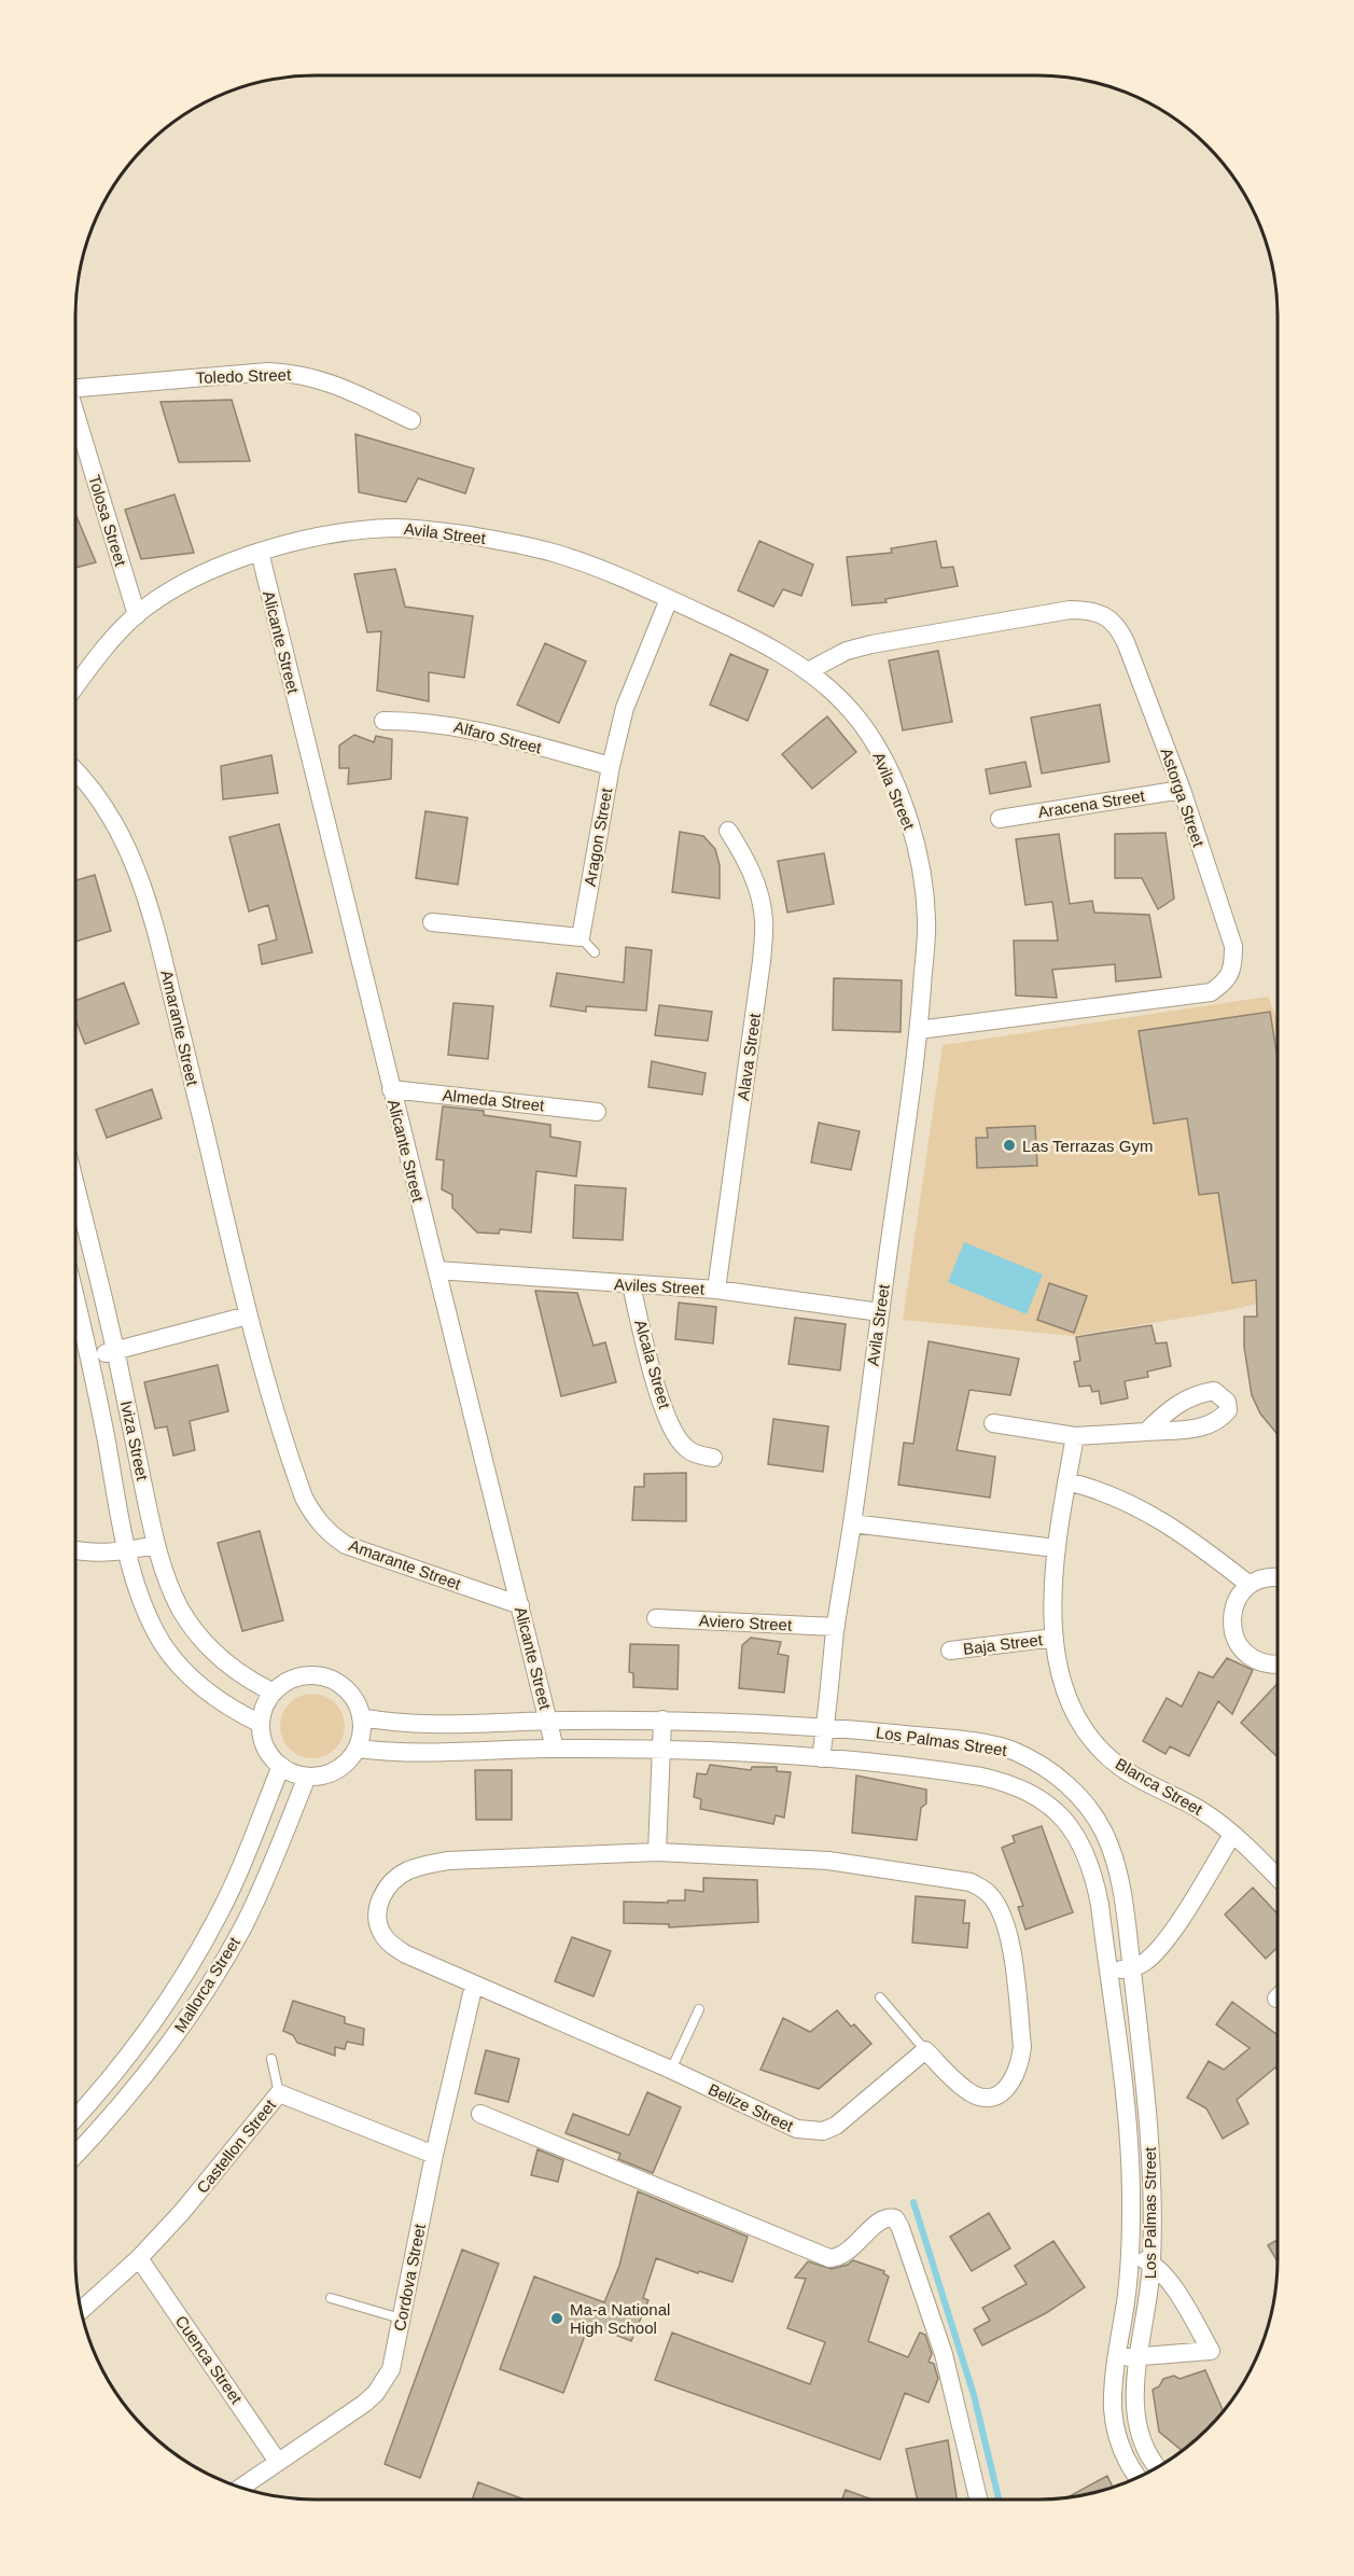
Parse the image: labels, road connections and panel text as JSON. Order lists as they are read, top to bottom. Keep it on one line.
{"streets":{"street":["Toledo Street","Tolosa Street","Avila Street","Alicante Street","Alfaro Street","Astorga Street","Aracena Street","Aragon Street","Amarante Street","Alava Street","Almeda Street","Aviles Street","Alcala Street","Iviza Street","Aviero Street","Baja Street","Los Palmas Street","Blanca Street","Mallorca Street","Belize Street","Castellon Street","Cordova Street","Cuenca Street"]},"crossings":[["Tolosa Street","Avila Street"],["Avila Street","Alicante Street"],["Avila Street","Astorga Street"],["Avila Street","Aragon Street"],["Avila Street","Aviles Street"],["Avila Street","Aviero Street"],["Avila Street","Los Palmas Street"],["Alicante Street","Amarante Street"],["Alicante Street","Almeda Street"],["Alicante Street","Aviles Street"],["Alicante Street","Los Palmas Street"],["Alfaro Street","Aragon Street"],["Astorga Street","Aracena Street"],["Alava Street","Aviles Street"],["Aviles Street","Alcala Street"],["Iviza Street","Los Palmas Street"],["Iviza Street","Mallorca Street"],["Baja Street","Blanca Street"],["Los Palmas Street","Mallorca Street"],["Belize Street","Cordova Street"],["Castellon Street","Cordova Street"],["Castellon Street","Cuenca Street"],["Cordova Street","Cuenca Street"]],"places":["Las Terrazas Gym","Ma-a National High School"]}
